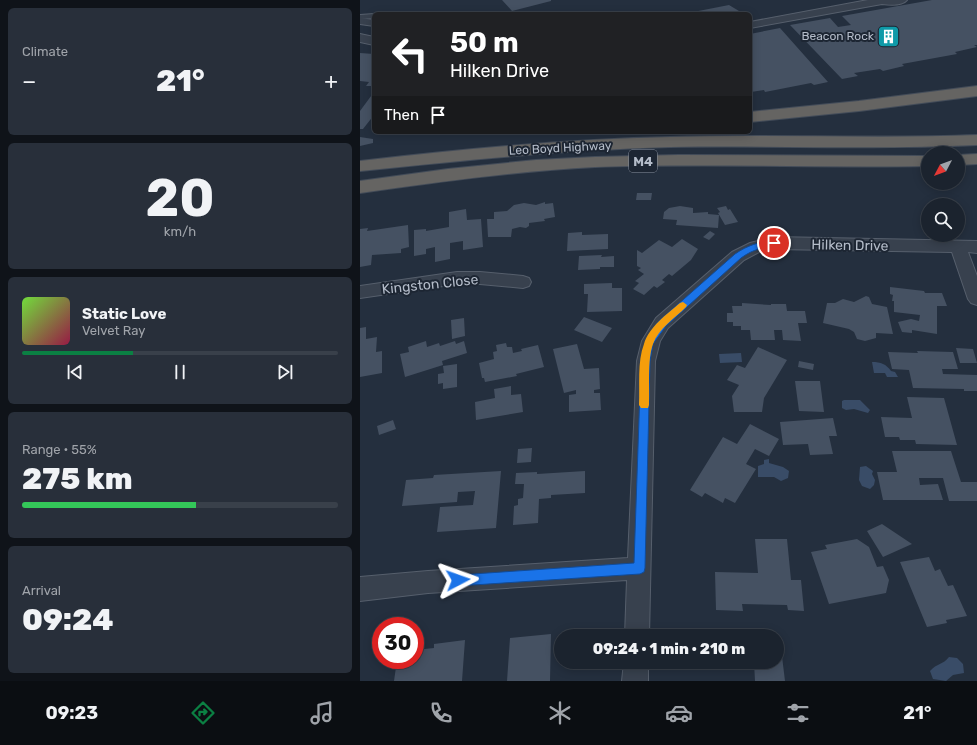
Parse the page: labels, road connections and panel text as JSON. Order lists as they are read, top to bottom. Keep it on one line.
{"streets":{"highway":["Leo Boyd Highway","M4"],"street":["Hilken Drive","Kingston Close"]},"places":{"building":["Beacon Rock"]},"north":"bottom left","page":{"tile":["Climate",["20","km/h"],["Range · 55%","275 km"],["Arrival","09:24"]],"turn":["50 m","Hilken Drive"],"heat":["−","21°","+"],"then":"Then","song":["Static Love","Velvet Ray"],"limit":"30","trip":"09:24 · 1 min · 210 m","tabs":["09:23","21°"]}}
